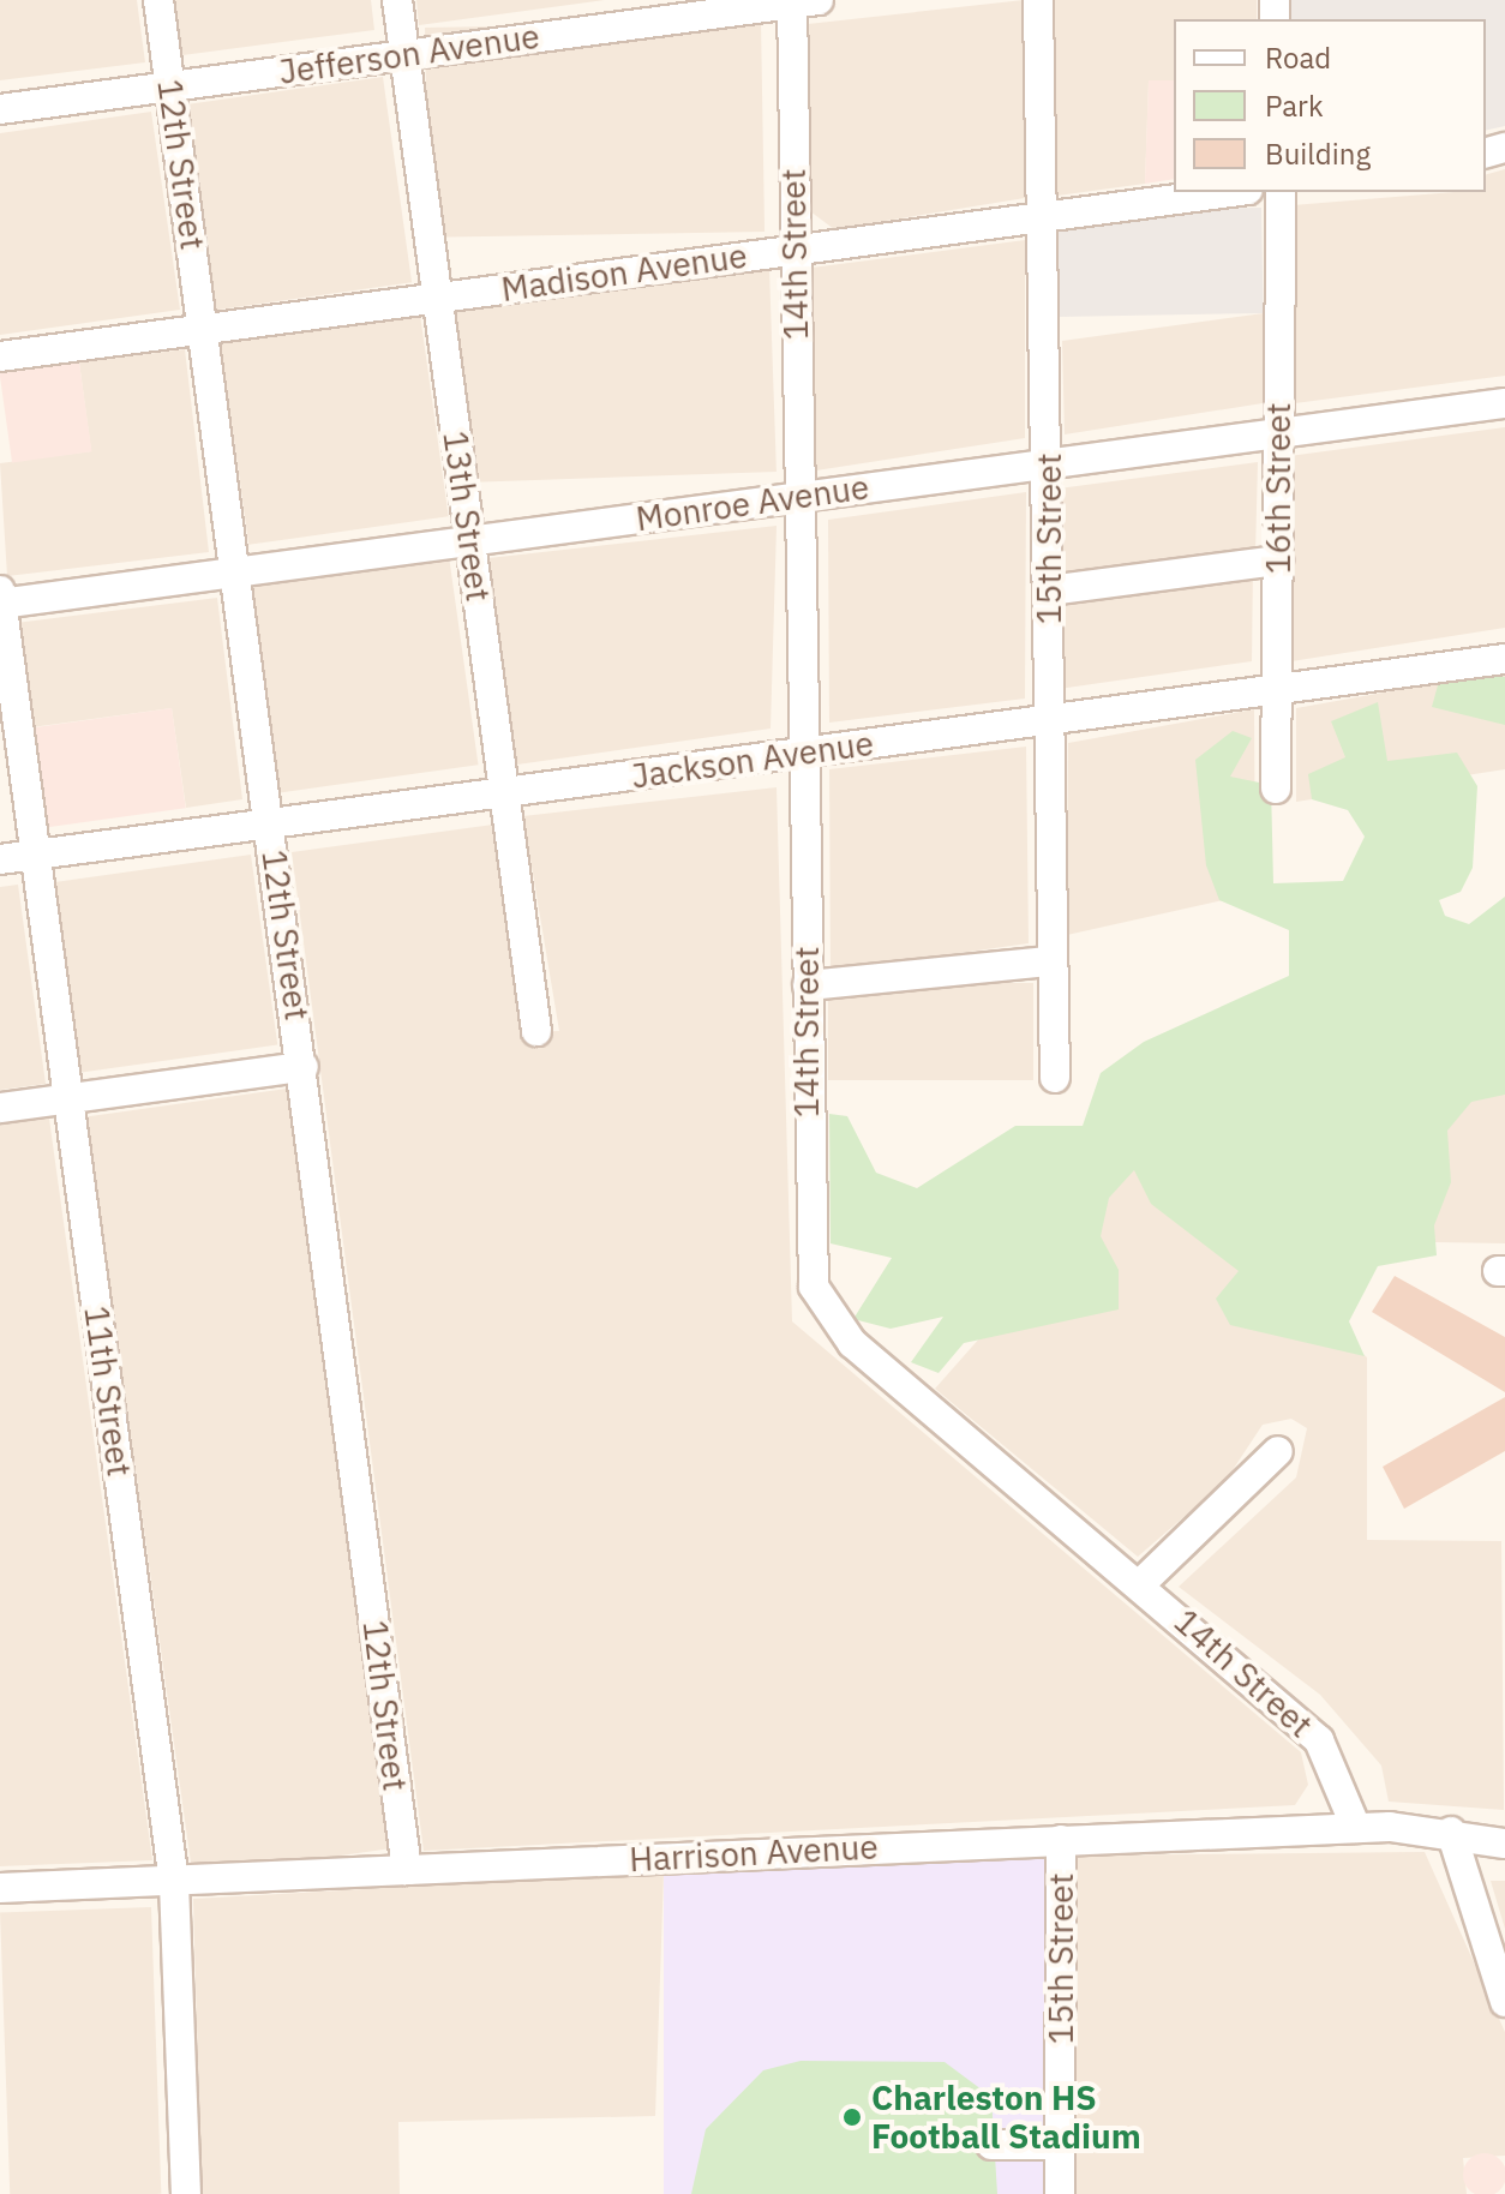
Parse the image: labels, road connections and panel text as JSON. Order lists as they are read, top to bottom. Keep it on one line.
{"streets":{"street":["Jefferson Avenue","12th Street","14th Street","Madison Avenue","16th Street","Monroe Avenue","13th Street","15th Street","Jackson Avenue","11th Street","Harrison Avenue"]},"crossings":[["Jefferson Avenue","12th Street"],["Jefferson Avenue","14th Street"],["Jefferson Avenue","13th Street"],["12th Street","Madison Avenue"],["12th Street","Monroe Avenue"],["12th Street","Jackson Avenue"],["12th Street","Harrison Avenue"],["14th Street","Madison Avenue"],["14th Street","Monroe Avenue"],["14th Street","Jackson Avenue"],["14th Street","Harrison Avenue"],["Madison Avenue","13th Street"],["Madison Avenue","15th Street"],["16th Street","Monroe Avenue"],["16th Street","Jackson Avenue"],["Monroe Avenue","13th Street"],["Monroe Avenue","15th Street"],["Monroe Avenue","11th Street"],["13th Street","Jackson Avenue"],["15th Street","Jackson Avenue"],["15th Street","Harrison Avenue"],["Jackson Avenue","11th Street"],["11th Street","Harrison Avenue"]],"places":["Charleston HS Football Stadium"],"legend":["Road","Park","Building"]}
